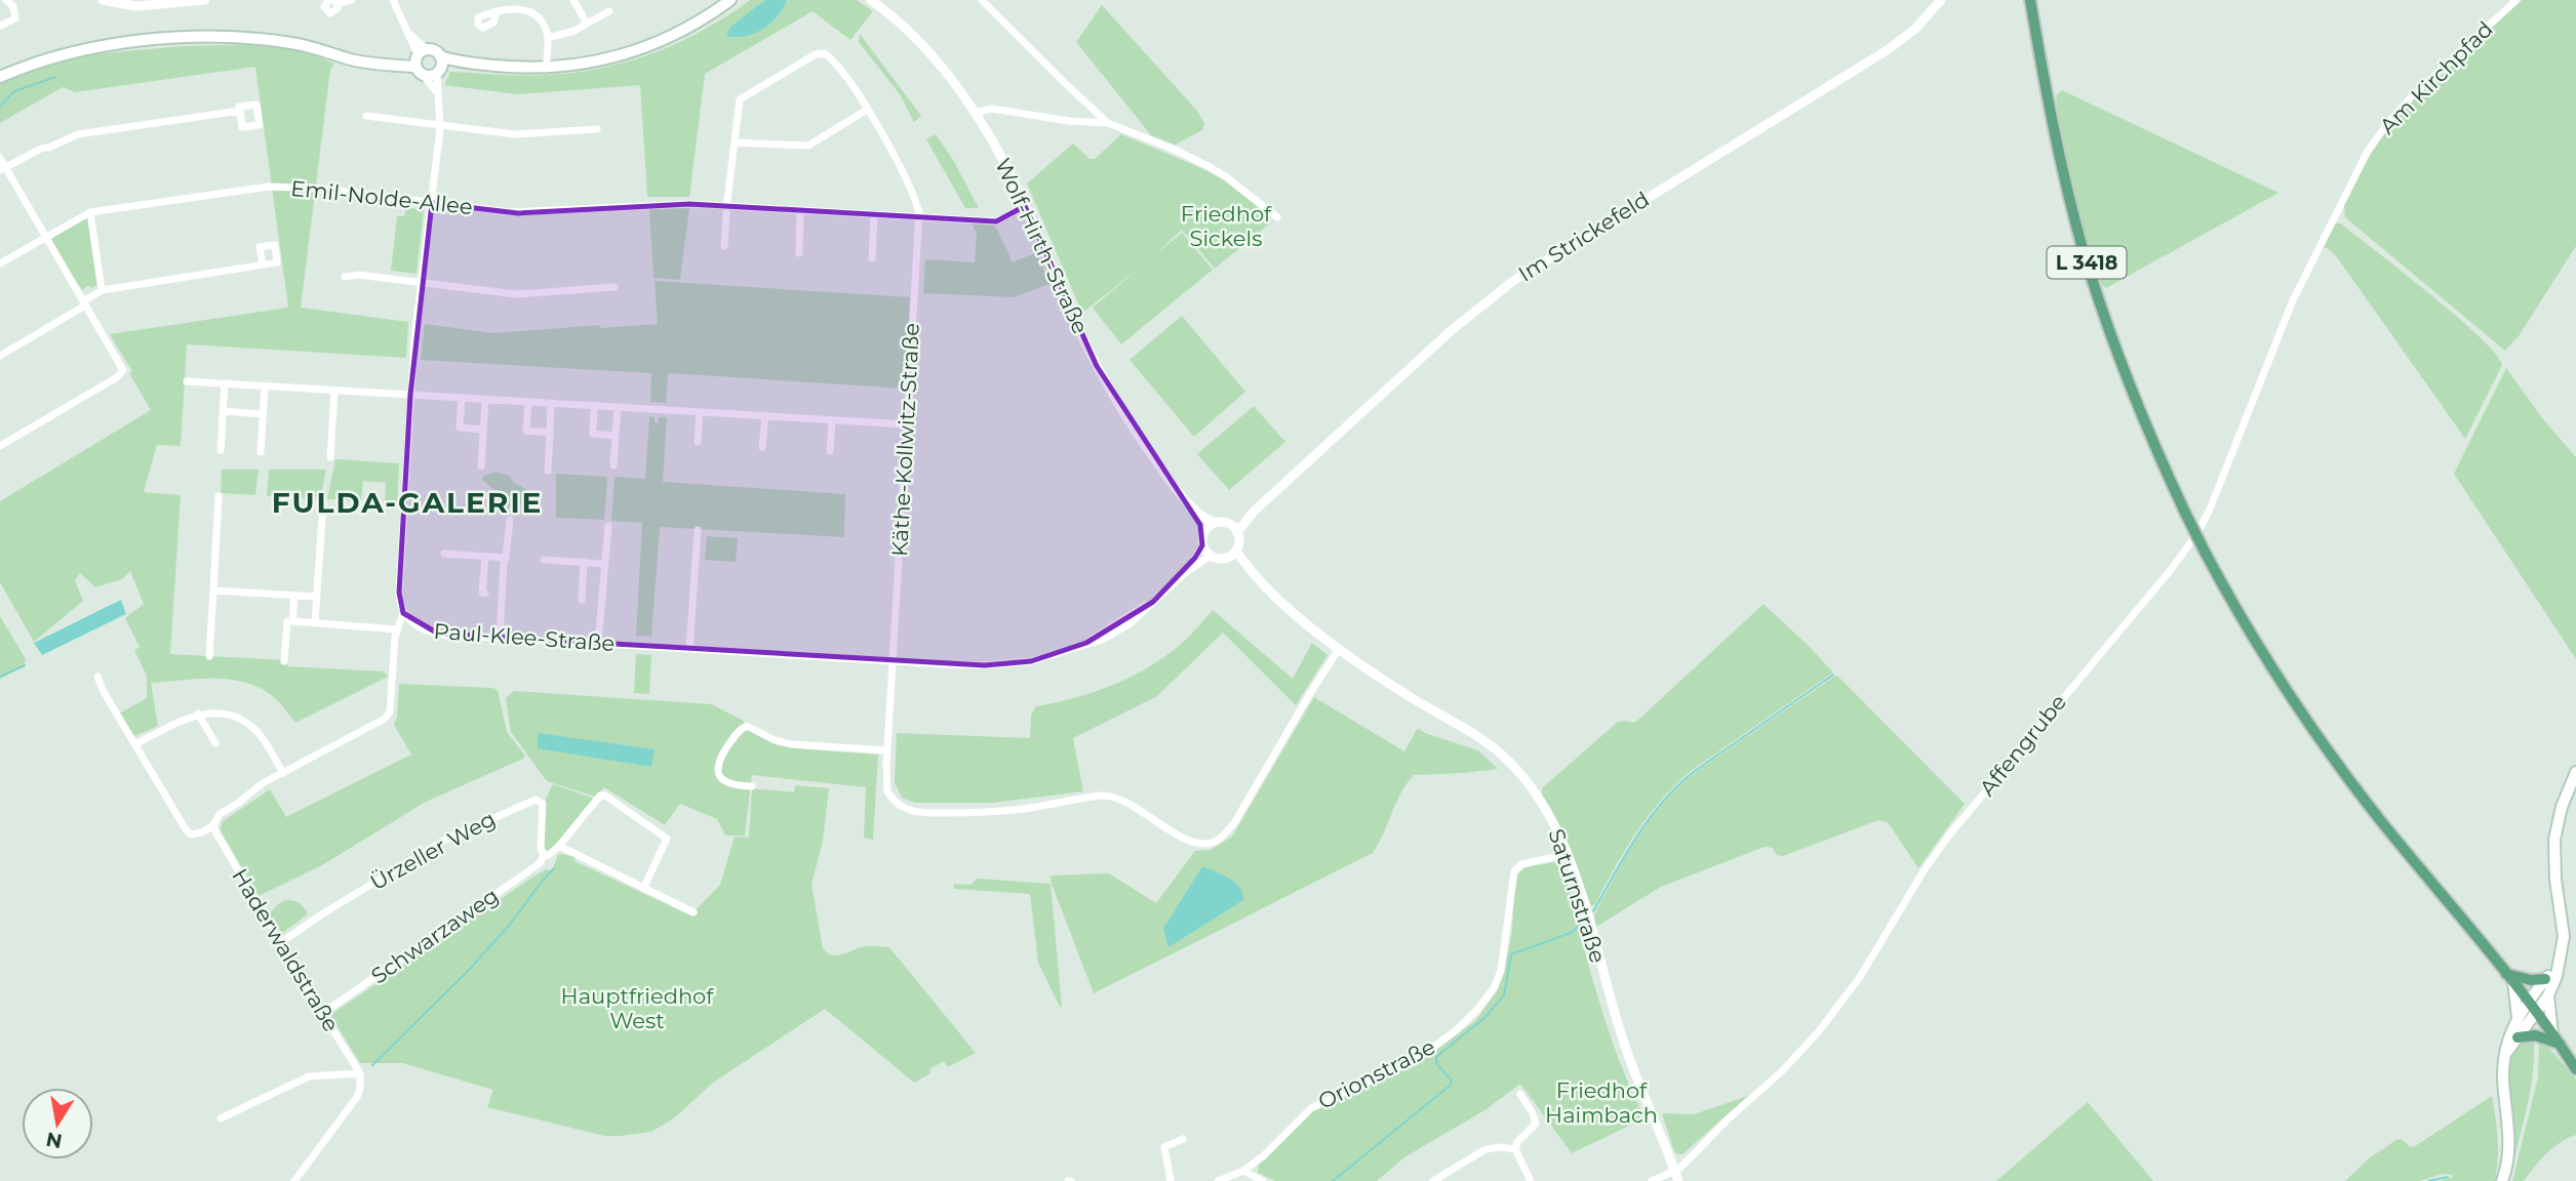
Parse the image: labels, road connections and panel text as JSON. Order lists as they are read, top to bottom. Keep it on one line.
{"streets":{"main road":["L 3418"],"street":["Am Kirchpfad","Emil-Nolde-Allee","Im Strickefeld","Wolf-Hirth-Straße","Käthe-Kollwitz-Straße","Paul-Klee-Straße","Affengrube","Ürzeller Weg","Saturnstraße","Schwarzaweg","Haderwaldstraße","Orionstraße"]},"crossings":[["Am Kirchpfad","Affengrube"],["Emil-Nolde-Allee","Wolf-Hirth-Straße"],["Emil-Nolde-Allee","Käthe-Kollwitz-Straße"],["Emil-Nolde-Allee","Paul-Klee-Straße"],["Im Strickefeld","Wolf-Hirth-Straße"],["Im Strickefeld","Paul-Klee-Straße"],["Im Strickefeld","Saturnstraße"],["Wolf-Hirth-Straße","Paul-Klee-Straße"],["Wolf-Hirth-Straße","Saturnstraße"],["Käthe-Kollwitz-Straße","Paul-Klee-Straße"],["Käthe-Kollwitz-Straße","Saturnstraße"],["Paul-Klee-Straße","Saturnstraße"],["Affengrube","Saturnstraße"],["Ürzeller Weg","Schwarzaweg"],["Ürzeller Weg","Haderwaldstraße"],["Saturnstraße","Orionstraße"],["Schwarzaweg","Haderwaldstraße"]],"districts":["FULDA-GALERIE"],"parks":["Friedhof Sickels","Hauptfriedhof West","Friedhof Haimbach"],"north":"bottom"}
